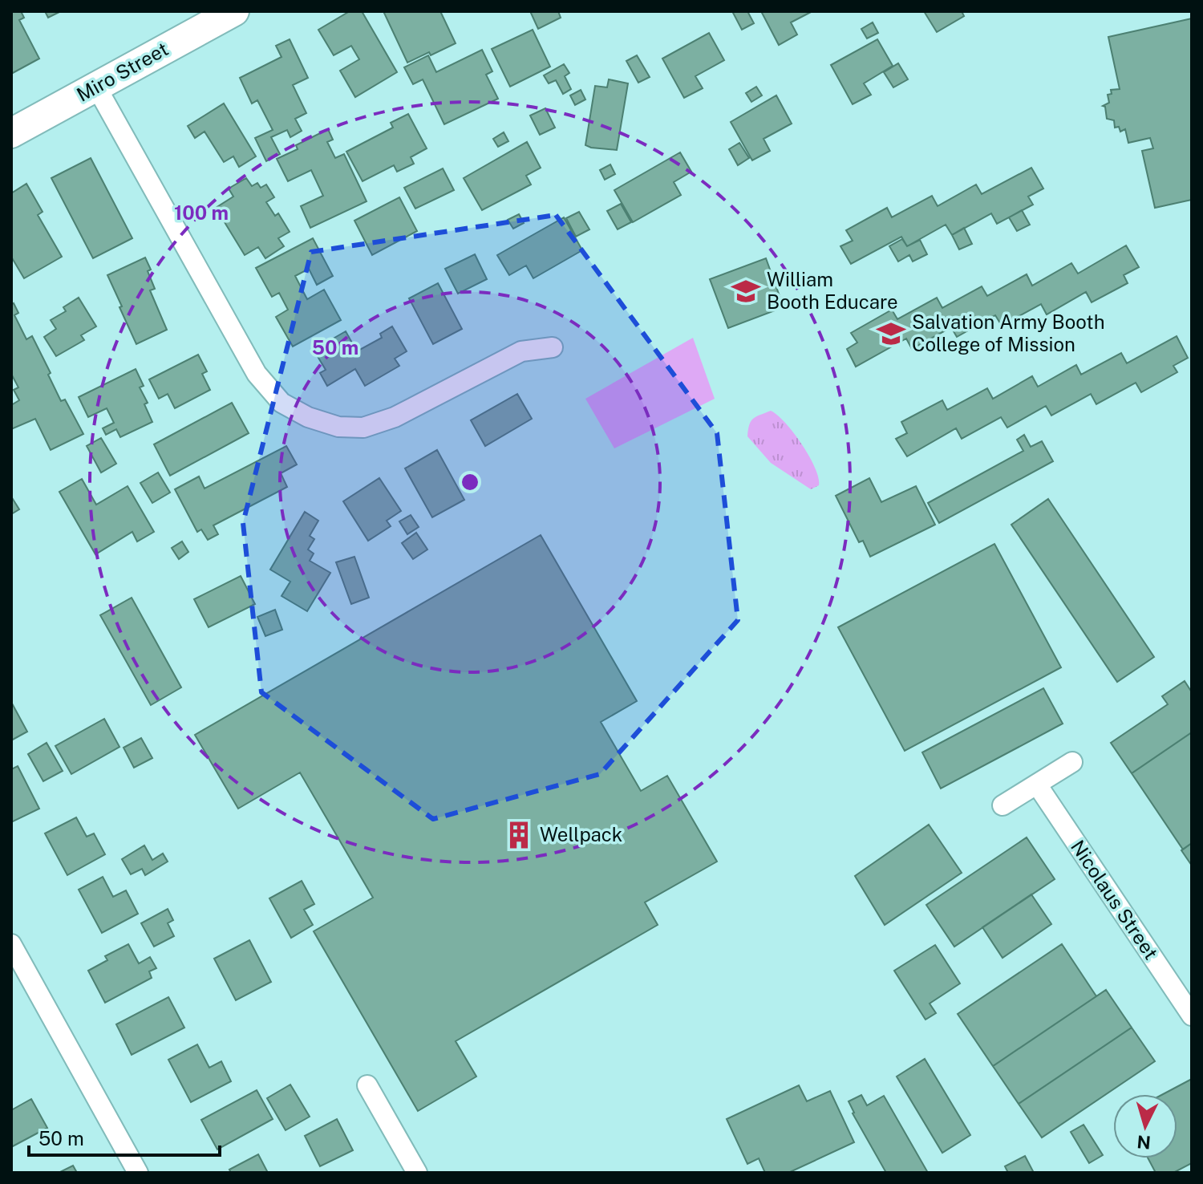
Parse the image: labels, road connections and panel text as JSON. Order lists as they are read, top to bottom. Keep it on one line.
{"streets":{"street":["Miro Street","Nicolaus Street"]},"places":{"school or university":["William Booth Educare","Salvation Army Booth College of Mission"],"building":["Wellpack"]},"scale_bar":"50 m","north":"bottom","rings":["100 m","50 m"]}
